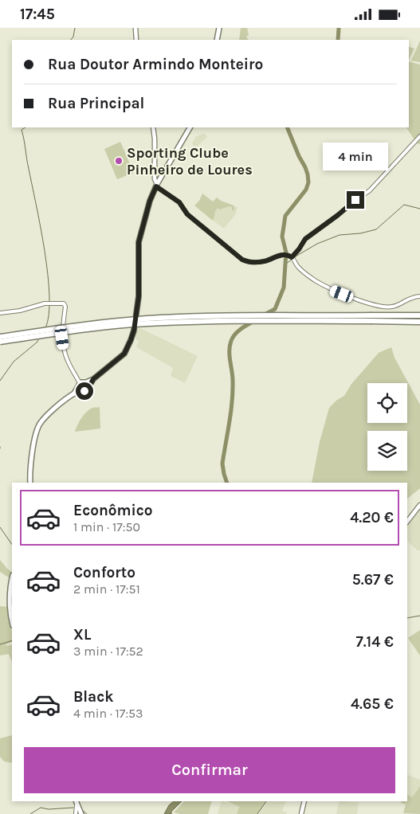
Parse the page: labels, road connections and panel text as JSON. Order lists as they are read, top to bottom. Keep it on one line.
{"places":["Sporting Clube Pinheiro de Loures"],"page":{"status":"17:45","banner":["Rua Doutor Armindo Monteiro","Rua Principal"],"bubble":"4 min","list":[{"name":"Econômico","note":"1 min · 17:50","value":"4.20 €"},{"name":"Conforto","note":"2 min · 17:51","value":"5.67 €"},{"name":"XL","note":"3 min · 17:52","value":"7.14 €"},{"name":"Black","note":"4 min · 17:53","value":"4.65 €"}],"buttons":"Confirmar"}}
